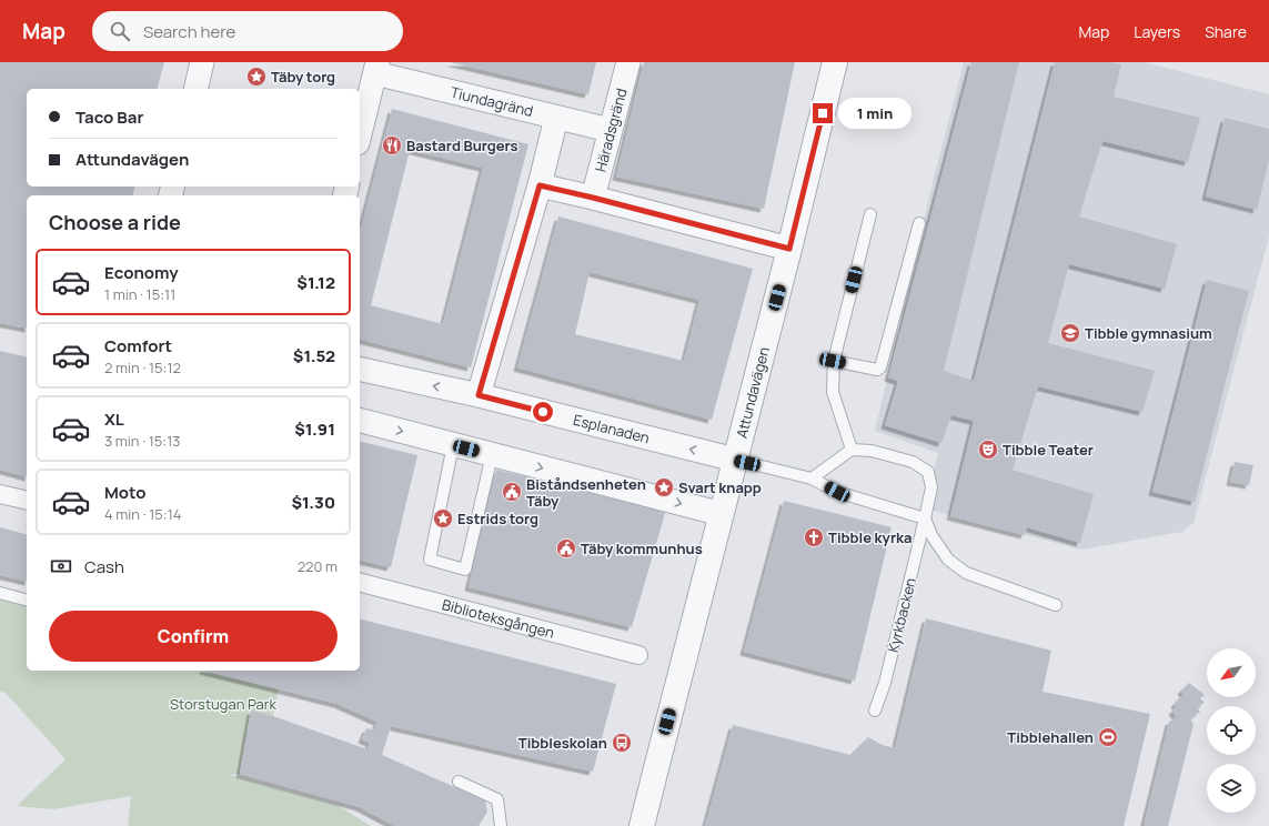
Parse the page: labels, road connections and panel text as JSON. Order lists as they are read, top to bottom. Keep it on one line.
{"streets":{"street":["Tiundagränd","Häradsgränd","Attundavägen","Esplanaden","Biblioteksgången"],"lane":["Kyrkbacken"]},"crossings":[["Tiundagränd","Häradsgränd"],["Attundavägen","Esplanaden"]],"parks":["Storstugan Park"],"places":{"place":["Täby torg","Svart knapp","Estrids torg"],"restaurant":["Bastard Burgers"],"school or university":["Tibble gymnasium"],"theatre":["Tibble Teater"],"public building":["Biståndsenheten Täby","Täby kommunhus"],"church":["Tibble kyrka"],"sports":["Tibblehallen"],"bus stop":["Tibbleskolan"]},"north":"bottom left","page":{"header":"Map","search":"Search here","nav":["Map","Layers","Share"],"banner":["Taco Bar","Attundavägen"],"bubble":"1 min","heading":"Choose a ride","list":[{"name":"Economy","note":"1 min · 15:11","value":"$1.12"},{"name":"Comfort","note":"2 min · 15:12","value":"$1.52"},{"name":"XL","note":"3 min · 15:13","value":"$1.91"},{"name":"Moto","note":"4 min · 15:14","value":"$1.30"}],"pay":["Cash","220 m"],"buttons":"Confirm"}}
